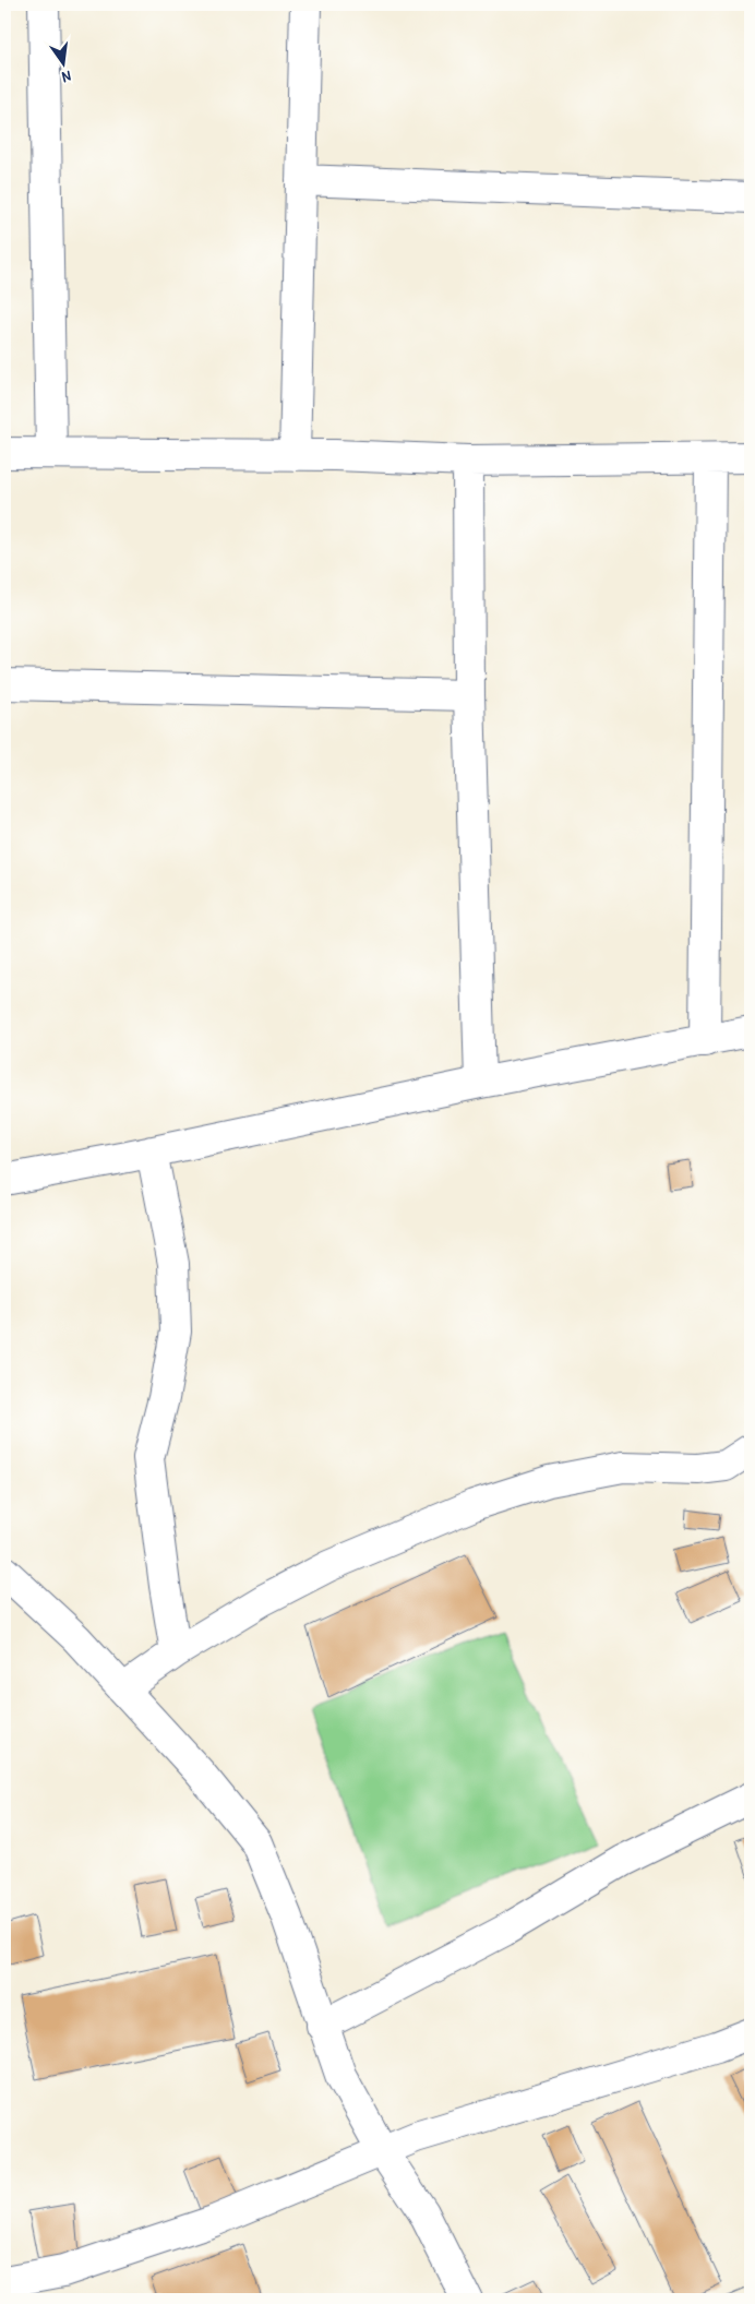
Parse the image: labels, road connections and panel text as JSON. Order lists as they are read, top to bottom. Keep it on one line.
{"north":"bottom"}
